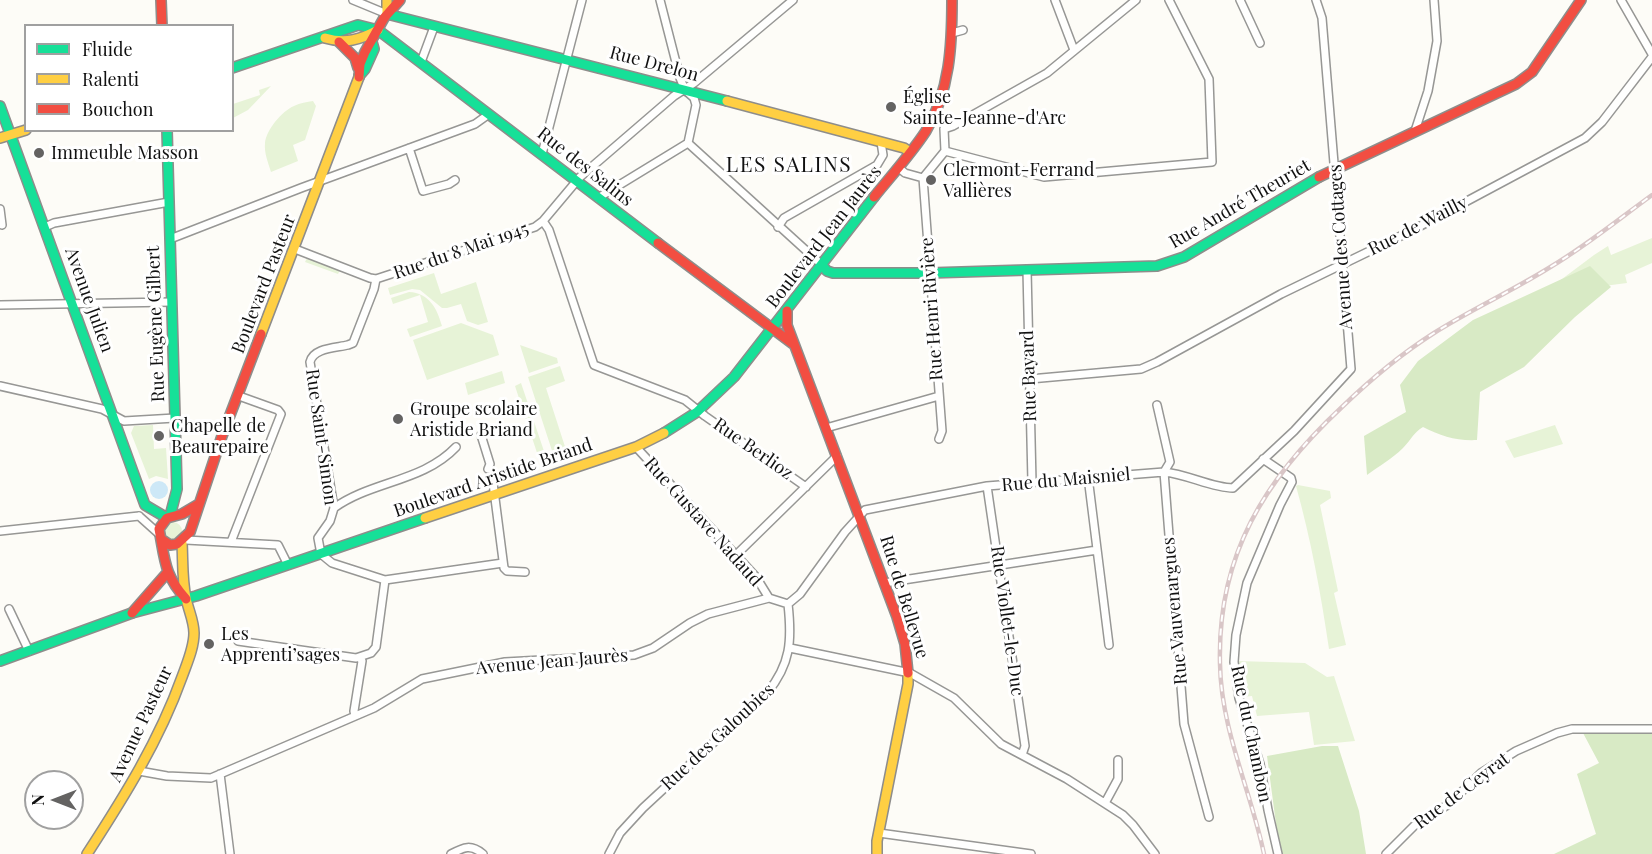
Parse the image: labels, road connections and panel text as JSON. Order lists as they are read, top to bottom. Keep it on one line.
{"streets":{"main road":["Rue Drelon","Rue des Salins","Rue André Theuriet","Boulevard Jean Jaurès","Boulevard Pasteur","Avenue Julien","Rue Eugène Gilbert","Boulevard Aristide Briand","Rue de Bellevue","Avenue Pasteur"],"street":["Rue de Wailly","Avenue des Cottages","Rue du 8 Mai 1945","Rue Henri Rivière","Rue Bayard","Rue Saint-Simon","Rue Berlioz","Rue du Maisniel","Rue Gustave Nadaud","Rue Vauvenargues","Rue Viollet-le-Duc","Avenue Jean Jaurès","Rue du Chambon","Rue des Galoubies","Rue de Ceyrat"]},"crossings":[["Rue Drelon","Boulevard Jean Jaurès"],["Rue Drelon","Rue du 8 Mai 1945"],["Rue Drelon","Boulevard Pasteur"],["Rue des Salins","Boulevard Jean Jaurès"],["Rue des Salins","Rue du 8 Mai 1945"],["Rue des Salins","Boulevard Pasteur"],["Rue des Salins","Boulevard Aristide Briand"],["Rue des Salins","Rue de Bellevue"],["Rue André Theuriet","Boulevard Jean Jaurès"],["Rue André Theuriet","Avenue des Cottages"],["Rue André Theuriet","Rue Henri Rivière"],["Rue André Theuriet","Rue Bayard"],["Rue de Wailly","Avenue des Cottages"],["Rue de Wailly","Rue Bayard"],["Boulevard Jean Jaurès","Boulevard Aristide Briand"],["Boulevard Jean Jaurès","Rue de Bellevue"],["Avenue des Cottages","Rue du Maisniel"],["Avenue des Cottages","Rue du Chambon"],["Rue du 8 Mai 1945","Boulevard Pasteur"],["Rue du 8 Mai 1945","Rue Saint-Simon"],["Rue du 8 Mai 1945","Rue Berlioz"],["Boulevard Pasteur","Rue Eugène Gilbert"],["Boulevard Pasteur","Boulevard Aristide Briand"],["Boulevard Pasteur","Avenue Pasteur"],["Rue Bayard","Rue du Maisniel"],["Rue Saint-Simon","Boulevard Aristide Briand"],["Rue Berlioz","Boulevard Aristide Briand"],["Boulevard Aristide Briand","Rue Gustave Nadaud"],["Boulevard Aristide Briand","Rue de Bellevue"],["Boulevard Aristide Briand","Avenue Pasteur"],["Rue du Maisniel","Rue de Bellevue"],["Rue du Maisniel","Rue Vauvenargues"],["Rue du Maisniel","Rue Viollet-le-Duc"],["Rue du Maisniel","Rue du Chambon"],["Rue Gustave Nadaud","Avenue Jean Jaurès"],["Rue de Bellevue","Rue Viollet-le-Duc"],["Avenue Jean Jaurès","Avenue Pasteur"]],"districts":["LES SALINS"],"places":["Église Sainte-Jeanne-d'Arc","Immeuble Masson","Clermont-Ferrand Vallières","Groupe scolaire Aristide Briand","Chapelle de Beaurepaire","Les Apprenti’sages"],"legend":["Fluide","Ralenti","Bouchon"],"north":"left"}
